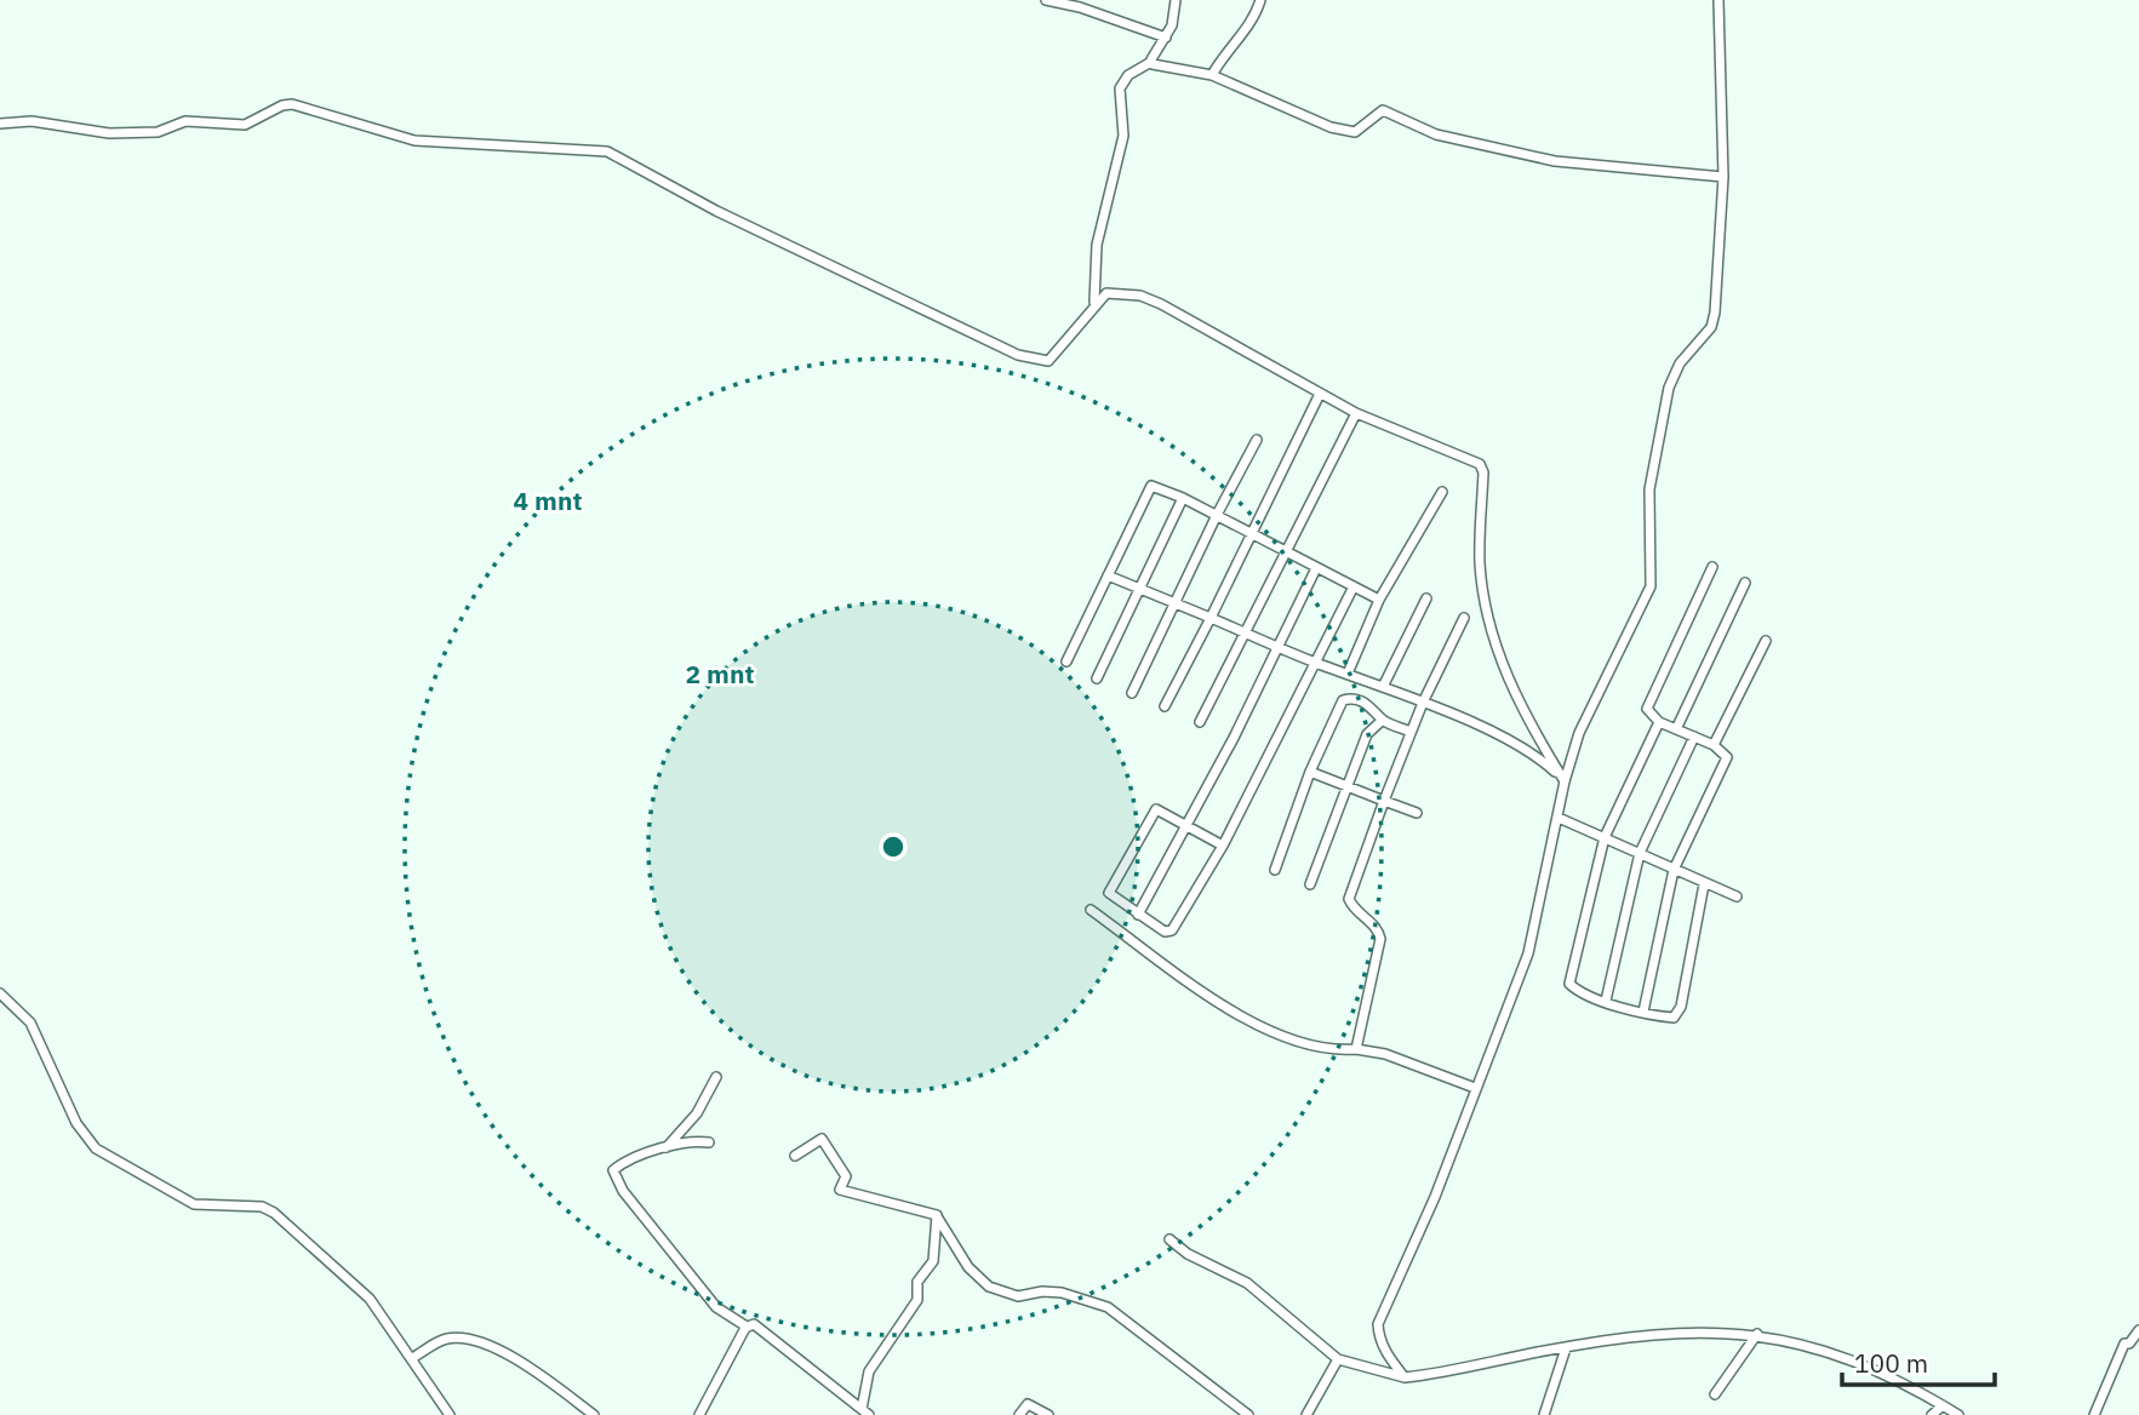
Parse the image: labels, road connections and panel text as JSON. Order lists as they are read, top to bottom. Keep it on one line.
{"scale_bar":"100 m","rings":["4 mnt","2 mnt"]}
